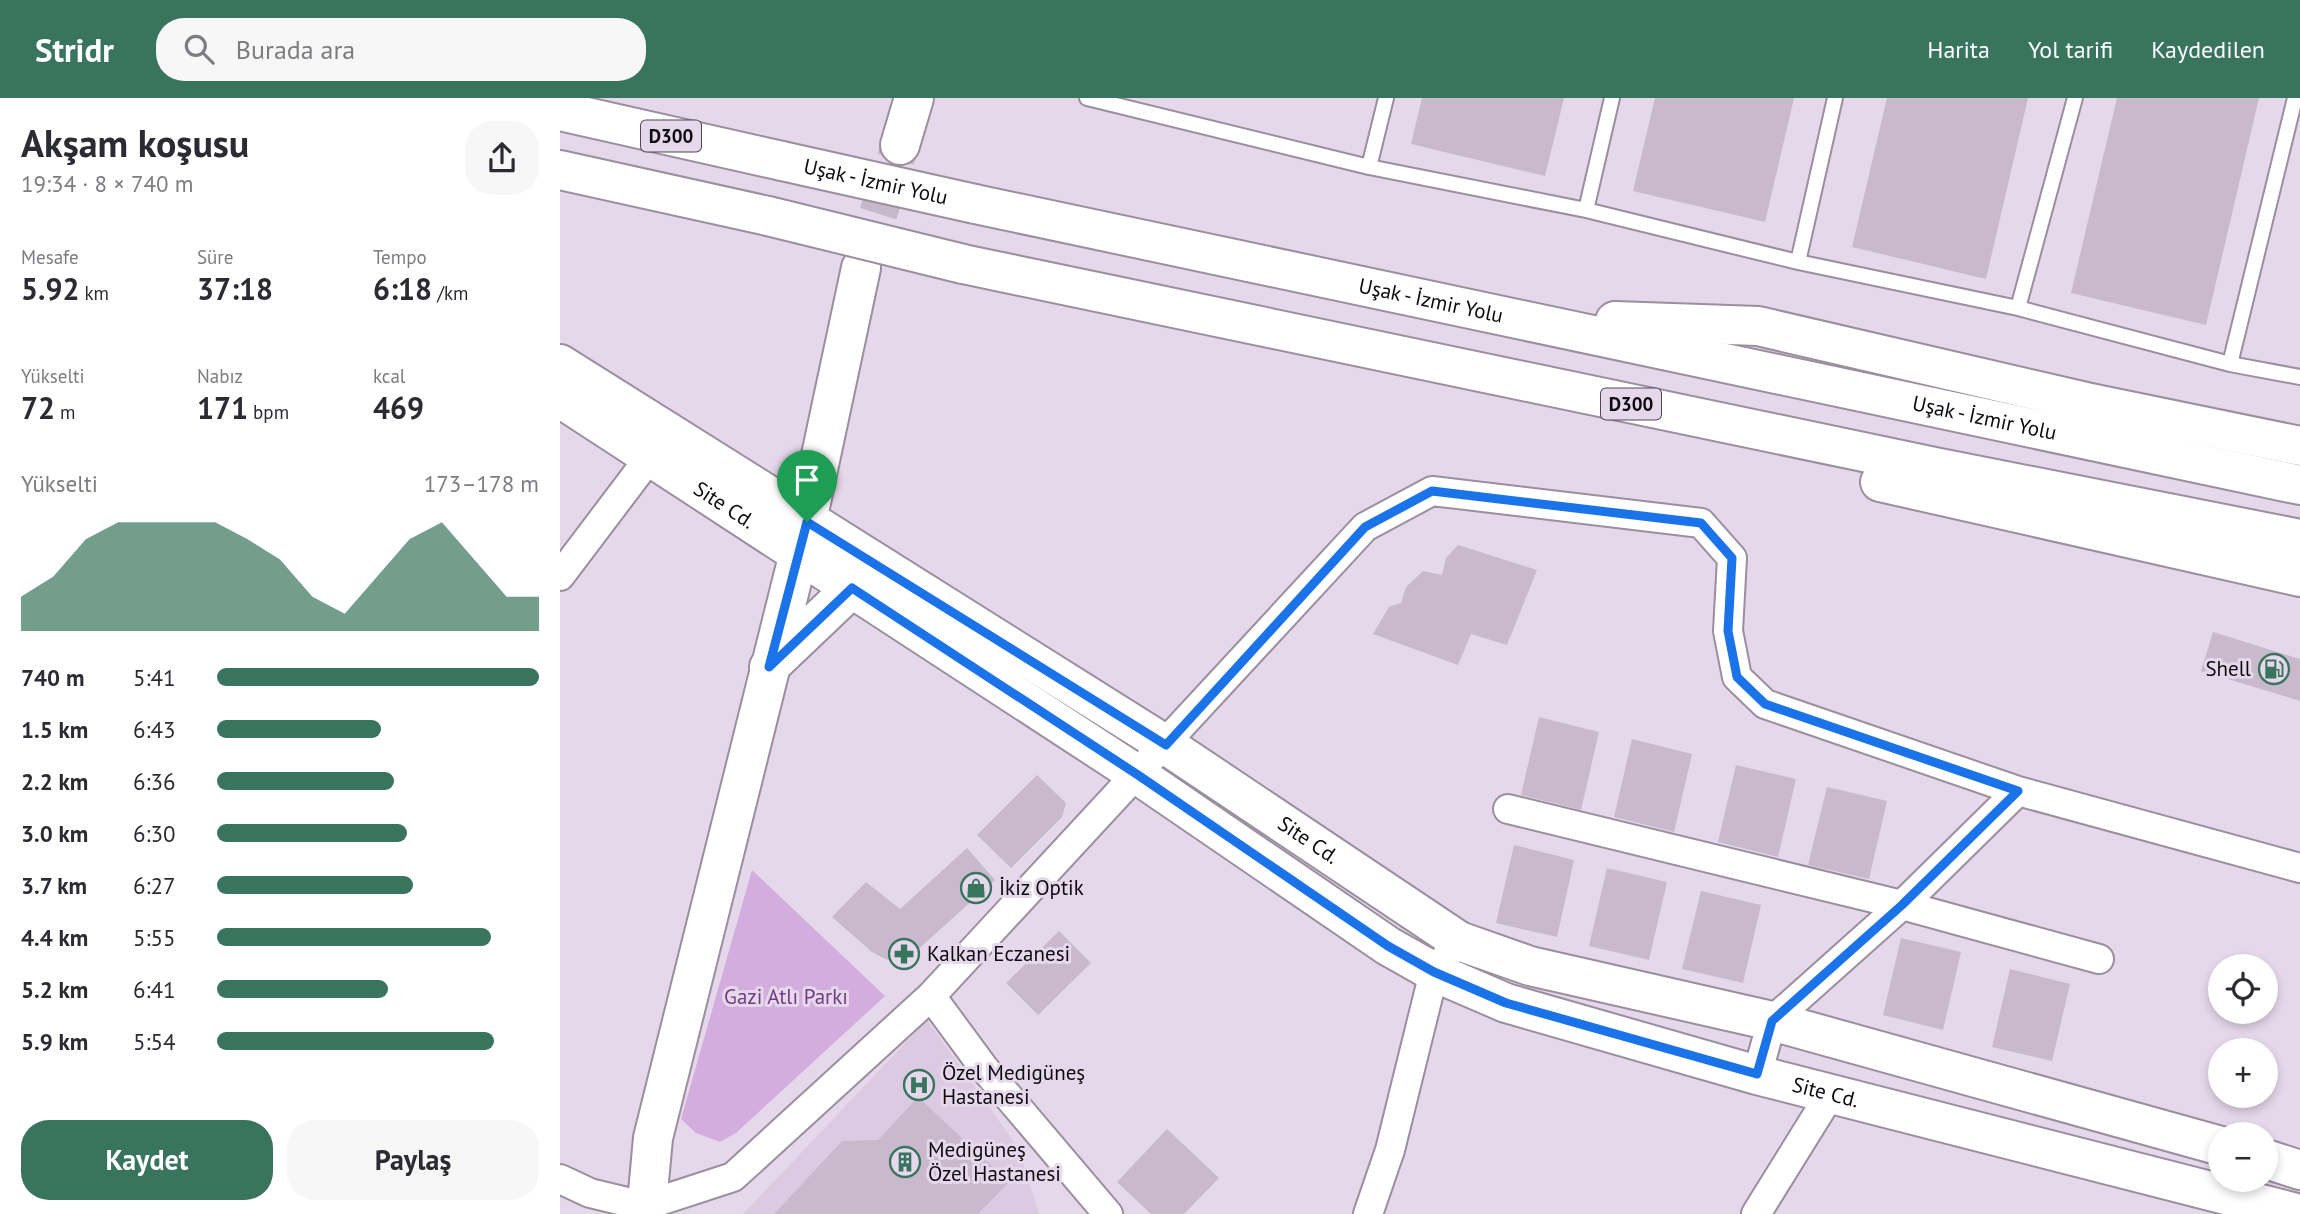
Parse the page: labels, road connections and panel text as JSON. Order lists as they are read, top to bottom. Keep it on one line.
{"streets":{"main road":["D300","Uşak - İzmir Yolu","Site Cd."]},"parks":["Gazi Atlı Parkı"],"places":{"fuel station":["Shell"],"shop":["İkiz Optik"],"pharmacy":["Kalkan Eczanesi"],"hospital":["Özel Medigüneş Hastanesi"],"building":["Medigüneş Özel Hastanesi"]},"page":{"header":"Stridr","search":"Burada ara","nav":["Harita","Yol tarifi","Kaydedilen"],"heading":["Akşam koşusu","19:34 · 8 × 740 m"],"stats":[["Mesafe","5.92 km"],["Süre","37:18"],["Tempo","6:18 /km"],["Yükselti","72 m"],["Nabız","171 bpm"],["kcal","469"]],"chart":["Yükselti","173–178 m"],"list":[{"name":"740 m","note":"5:41"},{"name":"1.5 km","note":"6:43"},{"name":"2.2 km","note":"6:36"},{"name":"3.0 km","note":"6:30"},{"name":"3.7 km","note":"6:27"},{"name":"4.4 km","note":"5:55"},{"name":"5.2 km","note":"6:41"},{"name":"5.9 km","note":"5:54"}],"map_buttons":["+","−"],"buttons":["Kaydet","Paylaş"]}}
